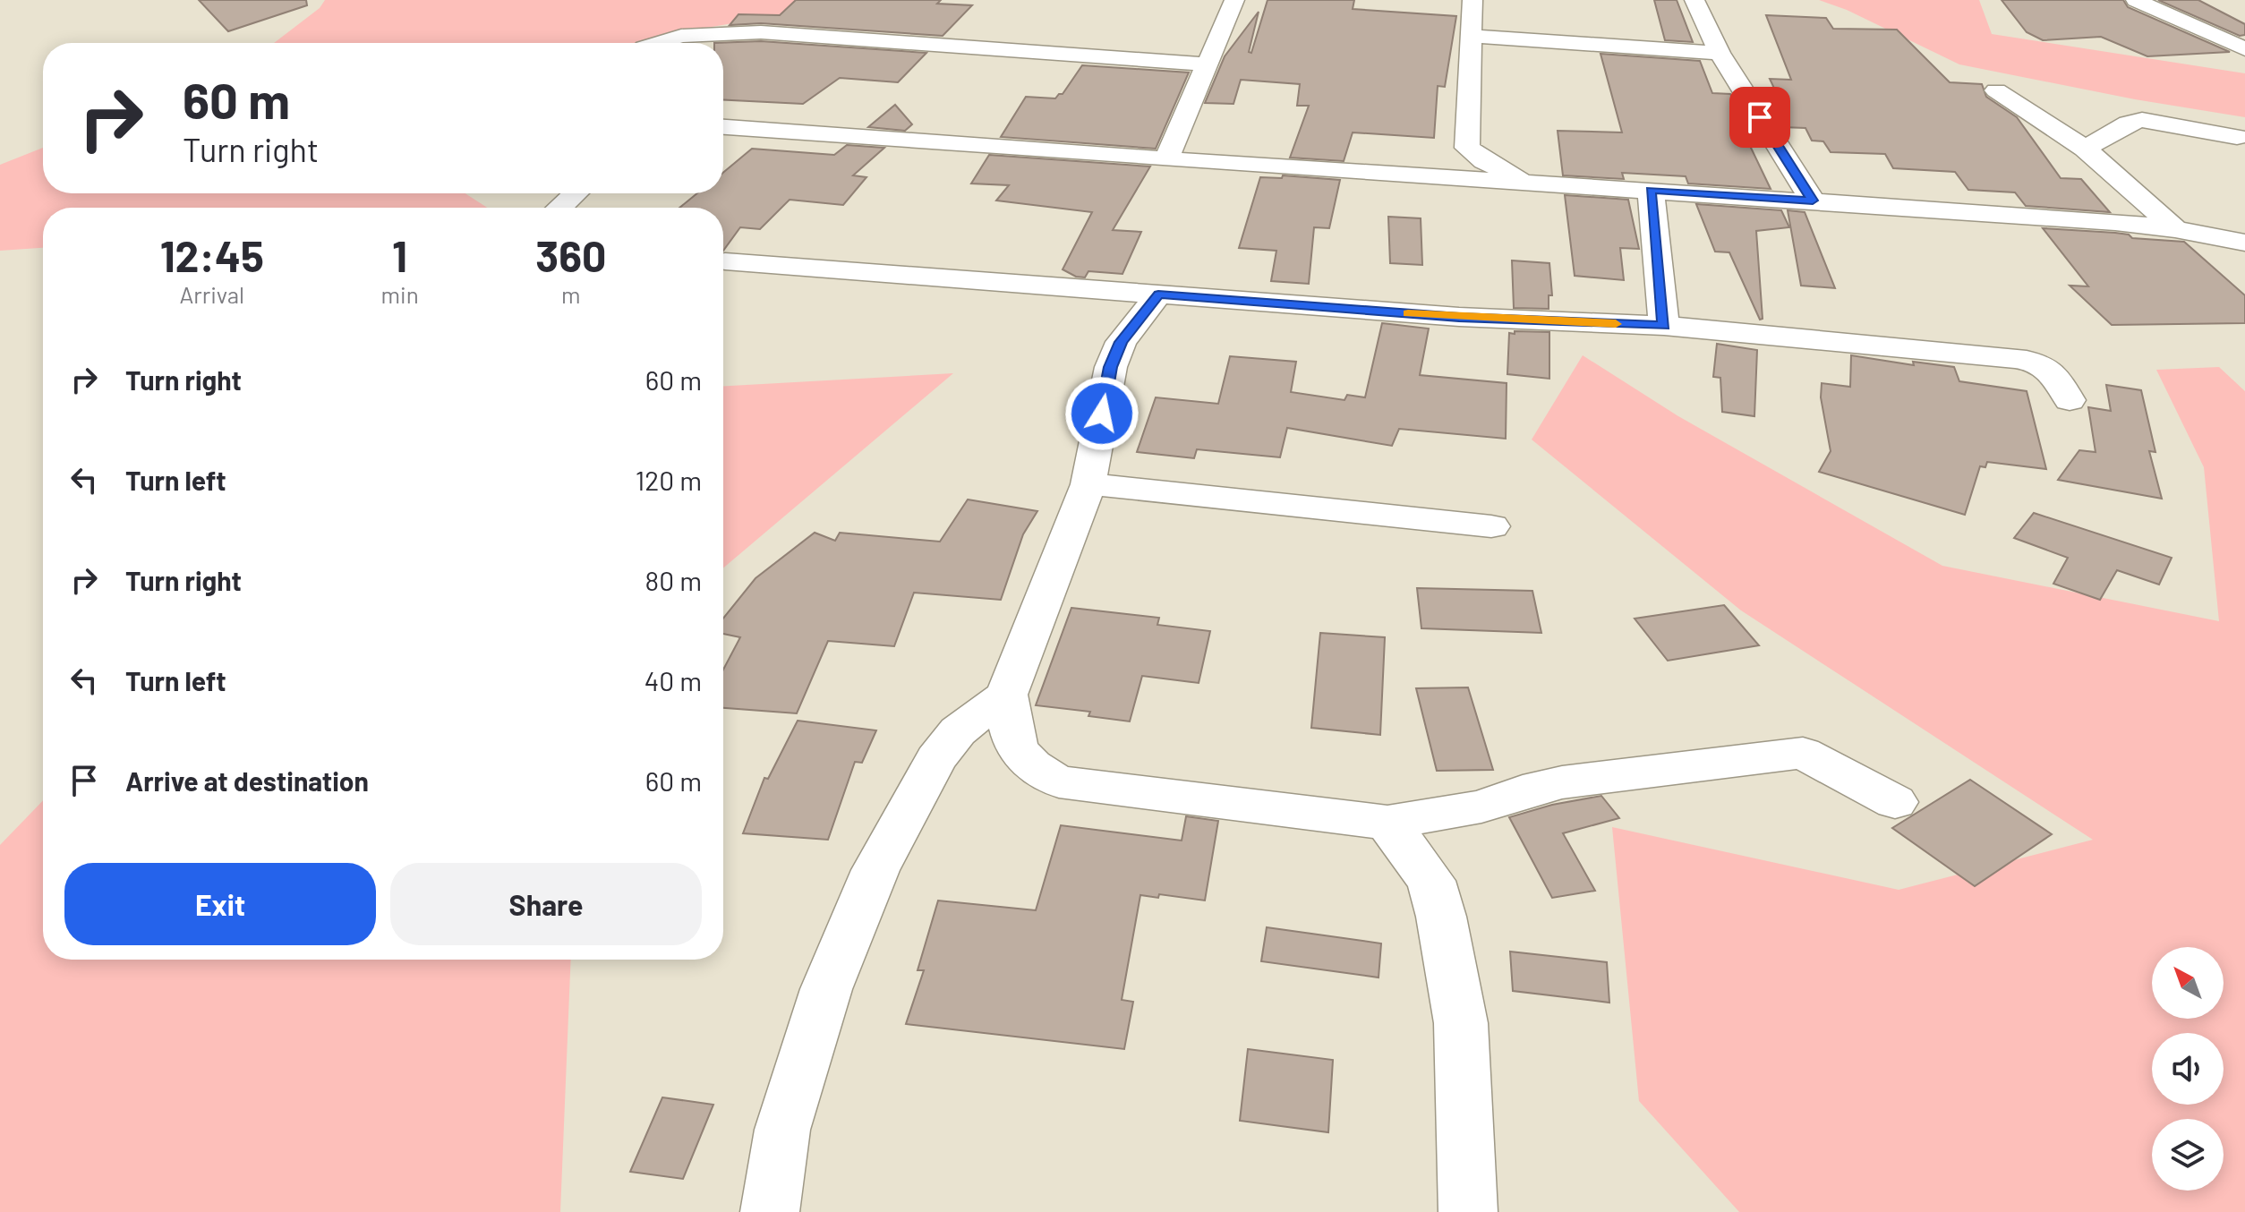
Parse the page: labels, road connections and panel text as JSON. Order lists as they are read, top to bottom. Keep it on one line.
{"north":"top left","page":{"turn":["60 m","Turn right"],"eta":["12:45","Arrival","1","min","360","m"],"list":[{"name":"Turn right","value":"60 m"},{"name":"Turn left","value":"120 m"},{"name":"Turn right","value":"80 m"},{"name":"Turn left","value":"40 m"},{"name":"Arrive at destination","value":"60 m"}],"buttons":["Exit","Share"]}}
